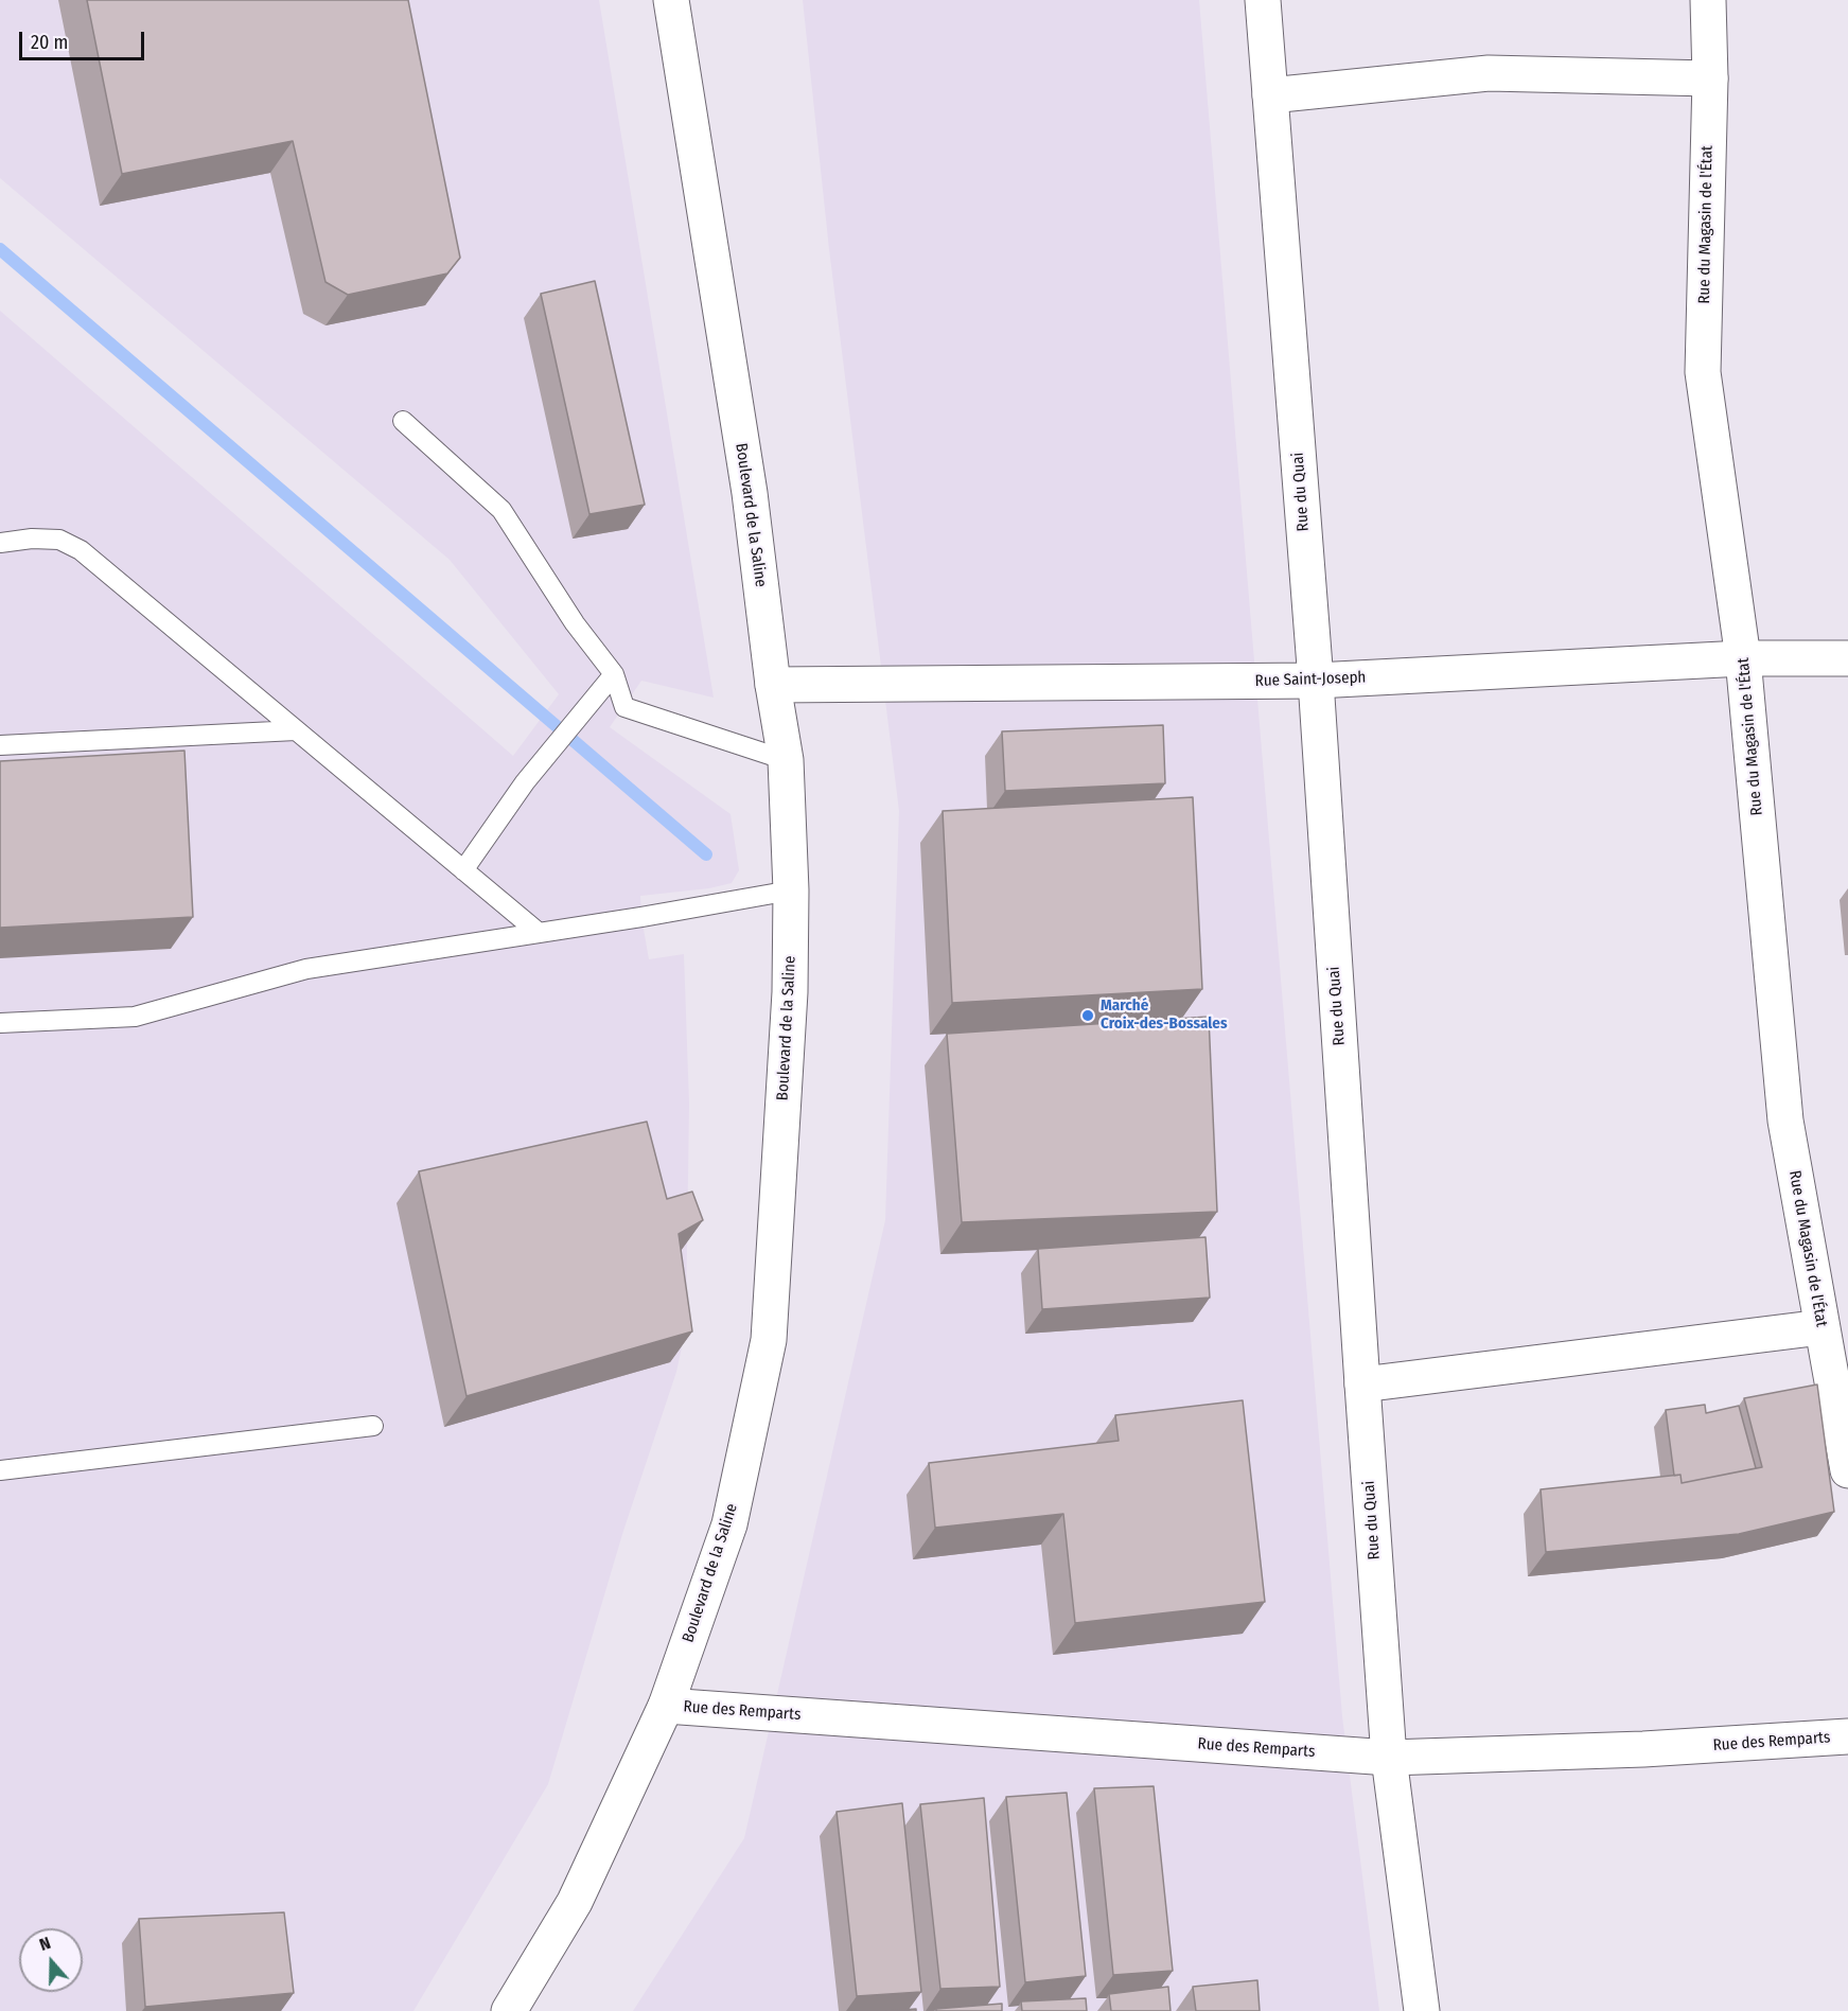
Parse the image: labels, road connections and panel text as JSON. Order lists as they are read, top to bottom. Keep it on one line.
{"streets":{"street":["Rue du Magasin de l'État","Rue du Quai","Boulevard de la Saline","Rue Saint-Joseph","Rue des Remparts"]},"crossings":[["Rue du Magasin de l'État","Rue Saint-Joseph"],["Rue du Quai","Rue Saint-Joseph"],["Rue du Quai","Rue des Remparts"],["Boulevard de la Saline","Rue Saint-Joseph"],["Boulevard de la Saline","Rue des Remparts"]],"places":["Marché Croix-des-Bossales"],"scale_bar":"20 m","north":"top"}
